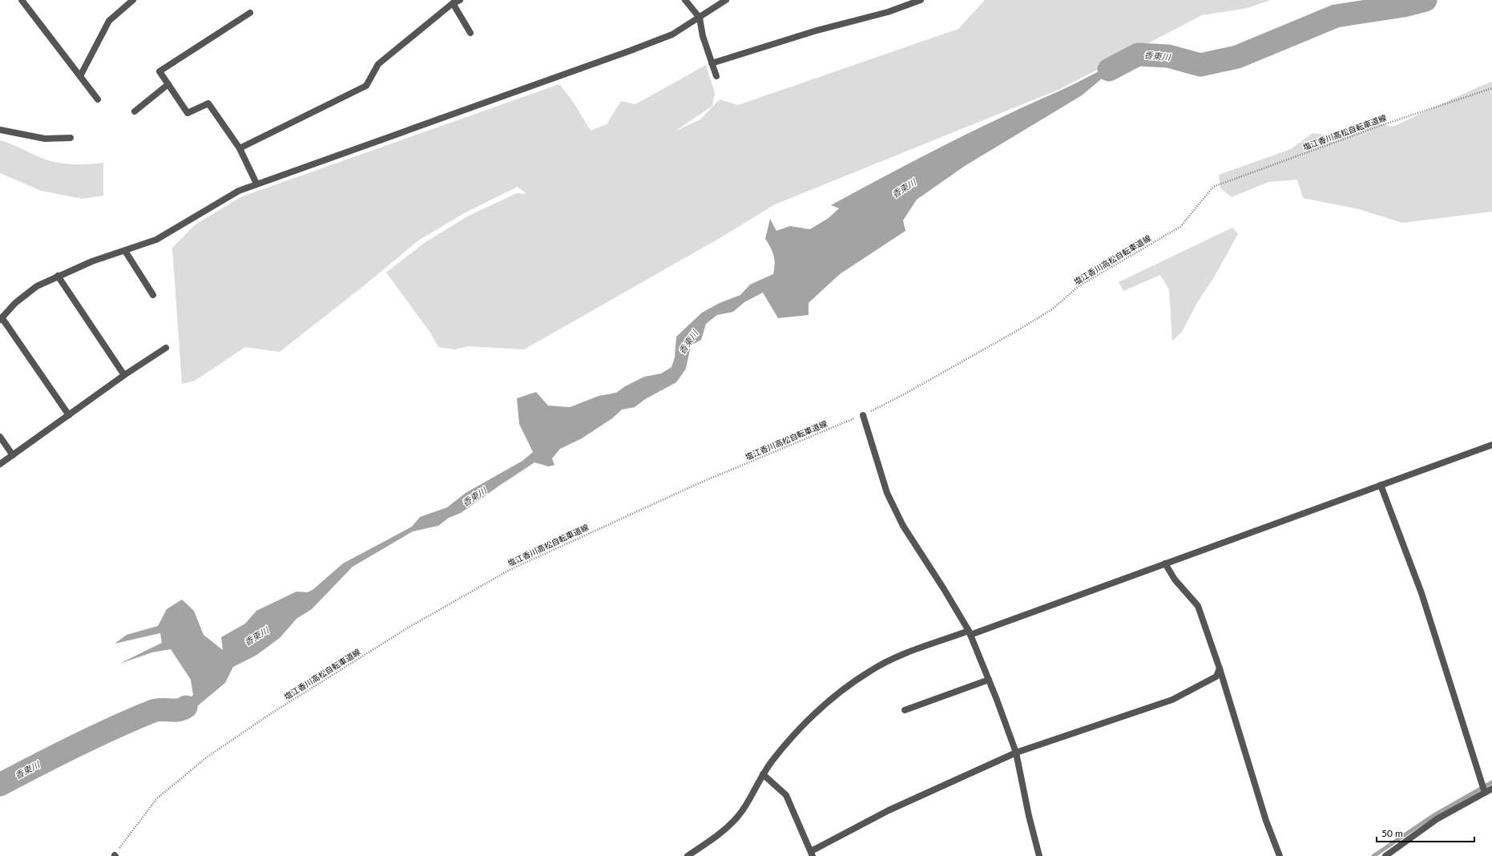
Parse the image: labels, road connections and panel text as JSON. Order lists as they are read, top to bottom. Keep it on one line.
{"streets":{"path":["塩江香川高松自転車道線"]},"water":["香東川"],"scale_bar":"50 m"}
